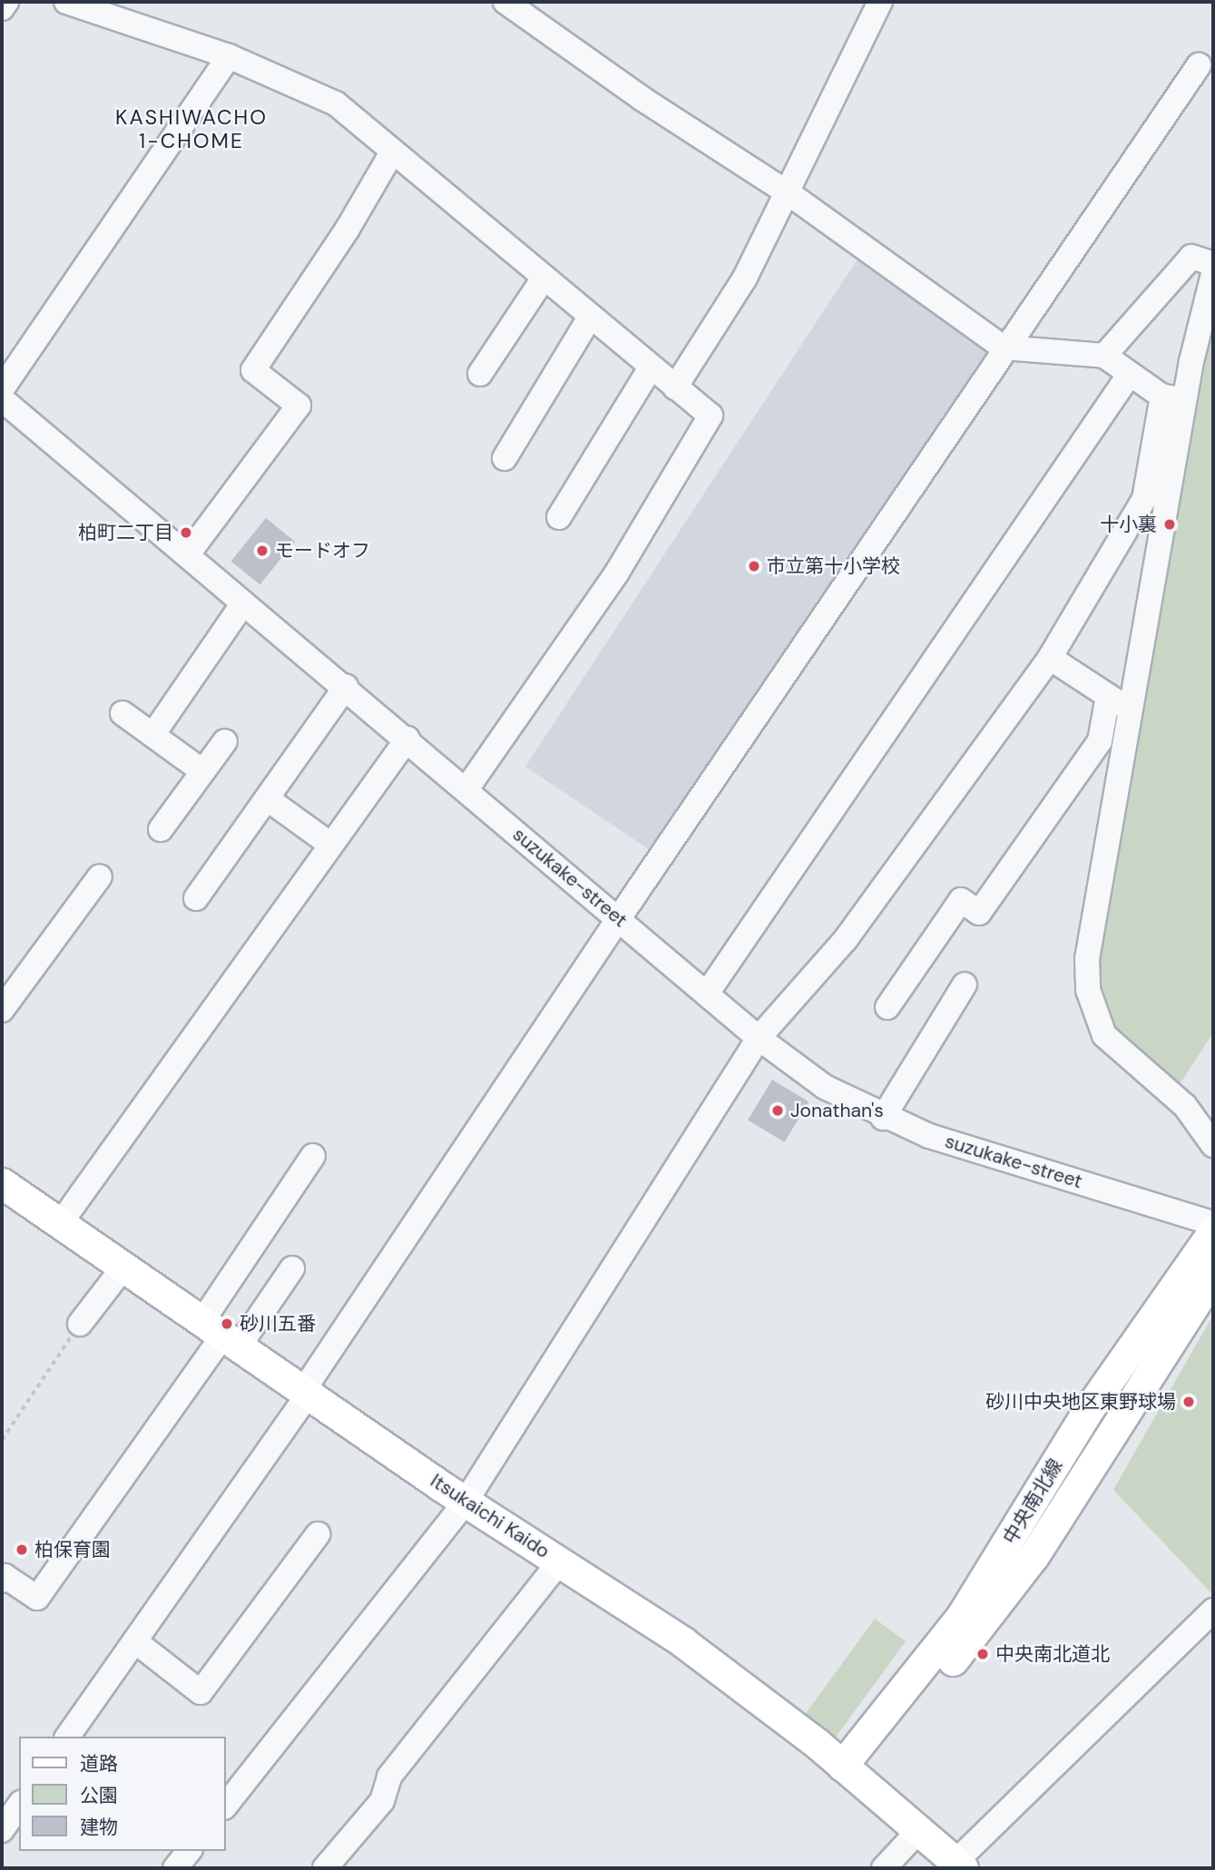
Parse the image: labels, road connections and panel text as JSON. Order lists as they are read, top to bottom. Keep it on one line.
{"streets":{"main road":["中央南北線","Itsukaichi Kaido"],"street":["suzukake-street"]},"crossings":[["中央南北線","Itsukaichi Kaido"]],"districts":["KASHIWACHO 1-CHOME"],"places":["十小裏","柏町二丁目","モードオフ","市立第十小学校","Jonathan's","砂川五番","砂川中央地区東野球場","柏保育園","中央南北道北"],"legend":["道路","公園","建物"]}
